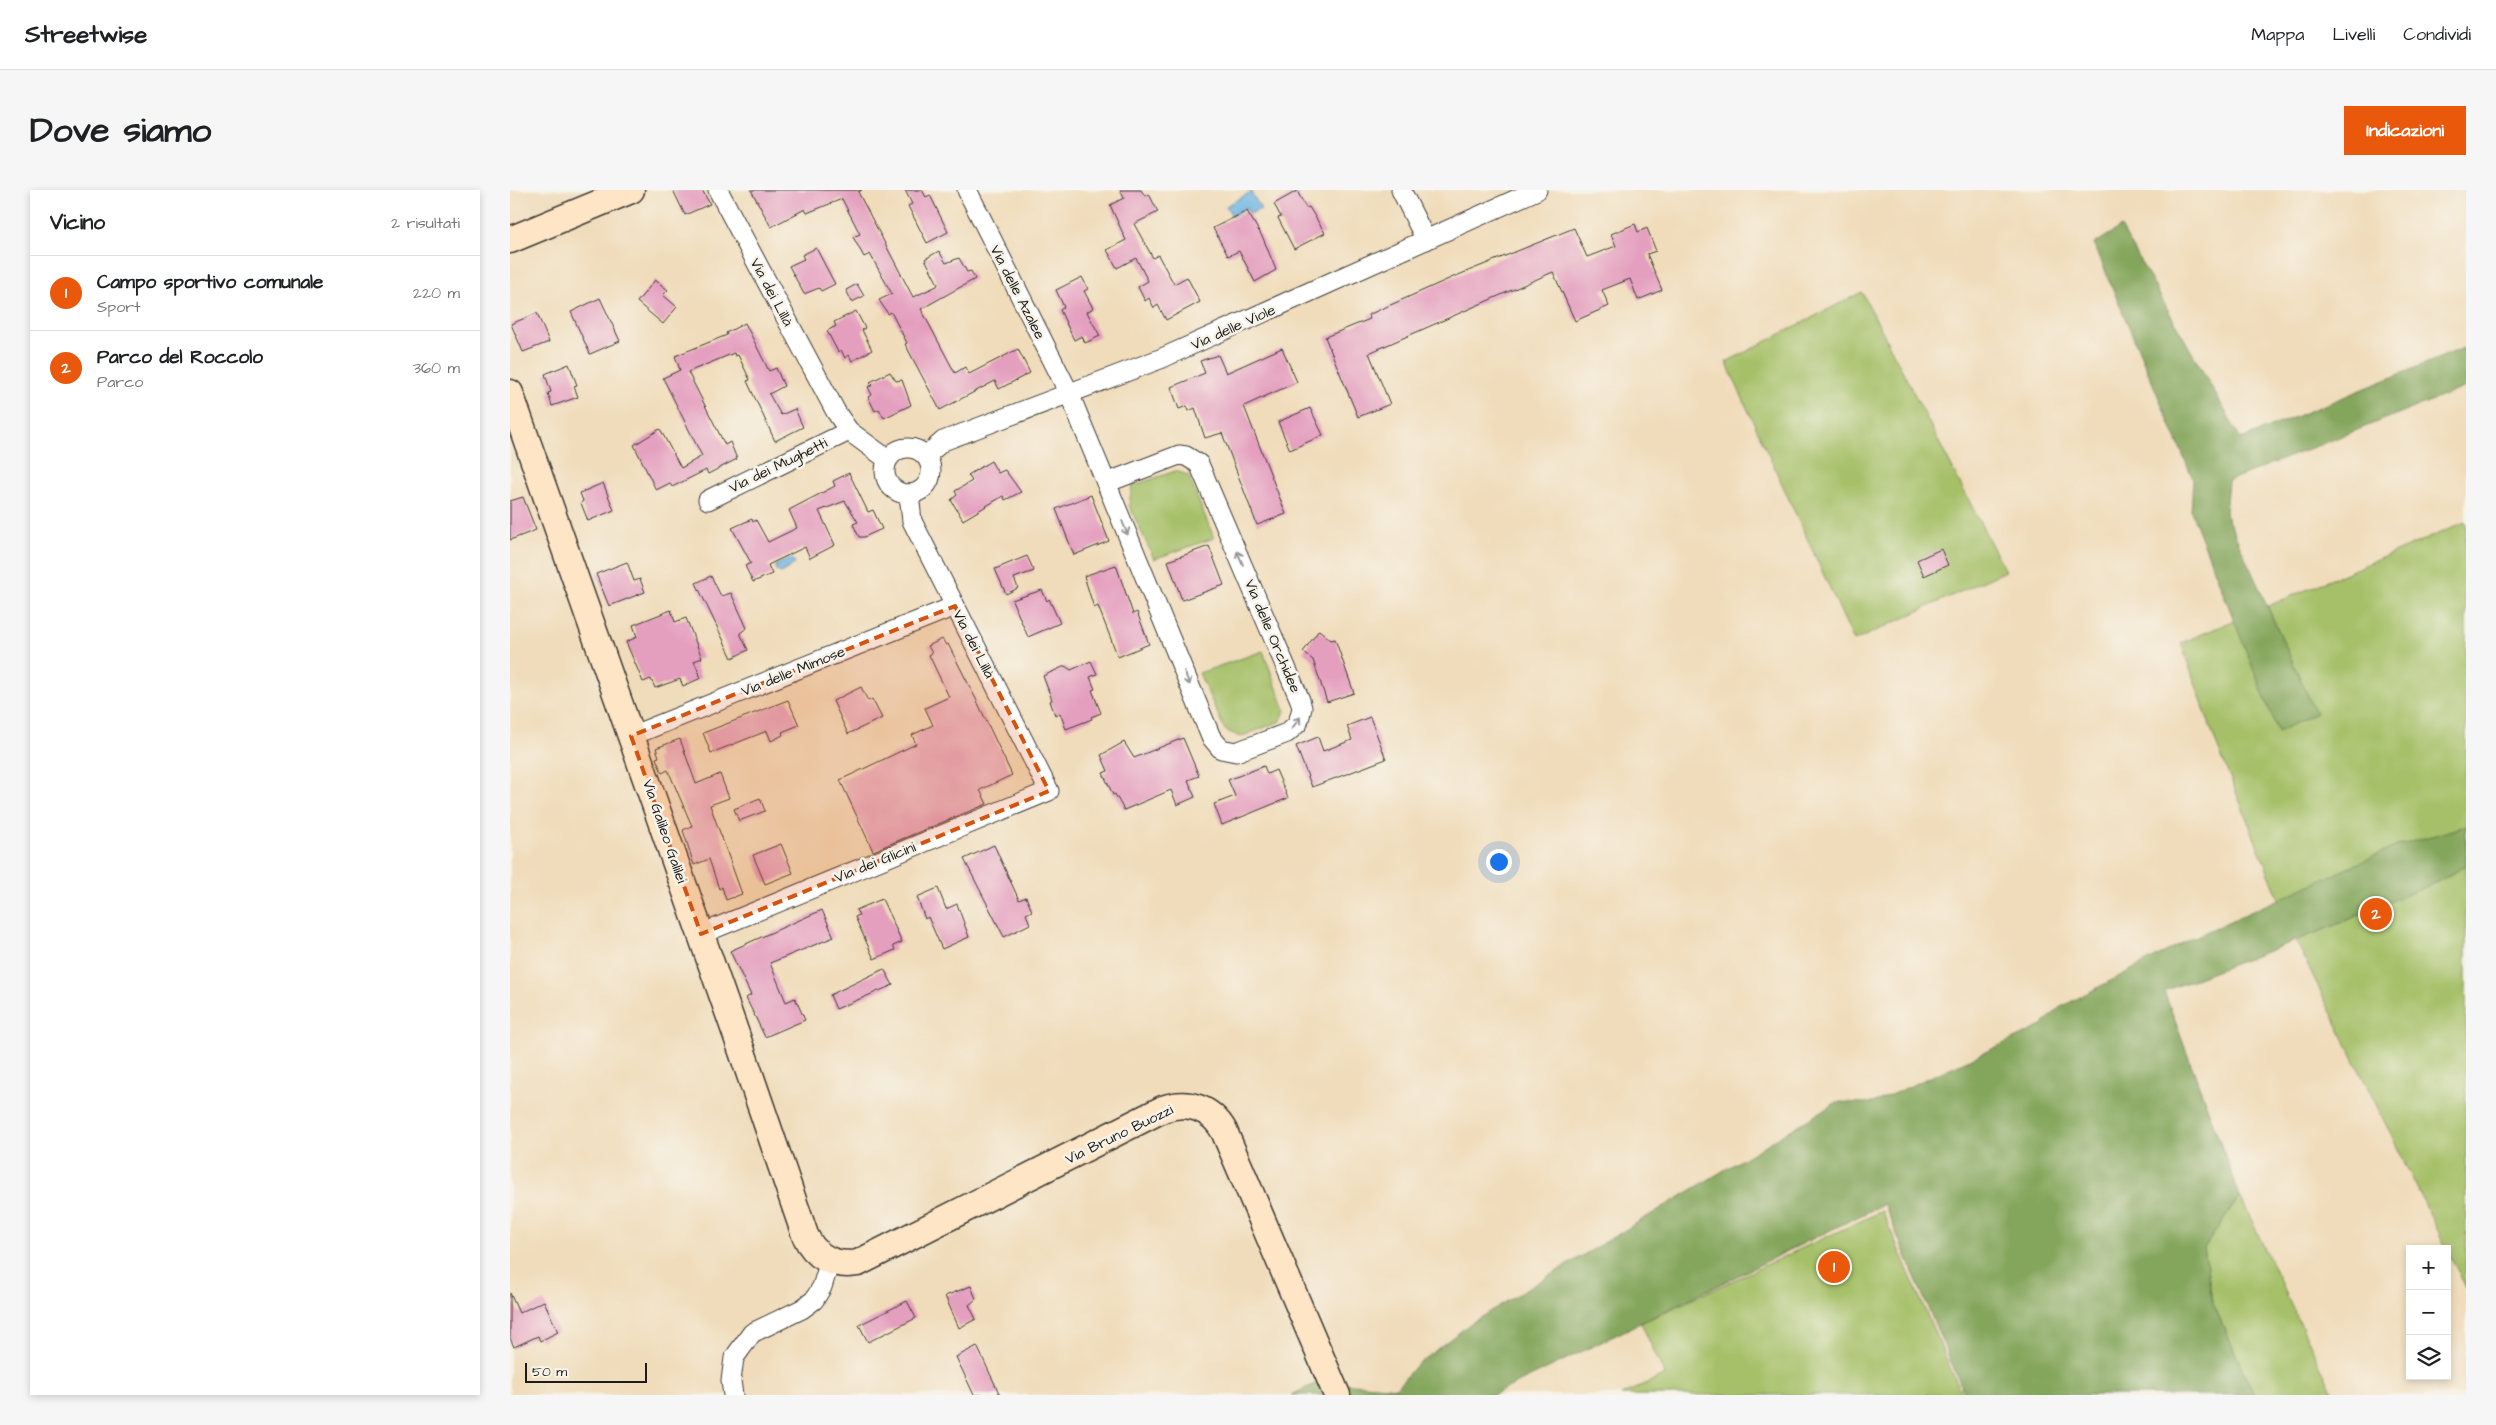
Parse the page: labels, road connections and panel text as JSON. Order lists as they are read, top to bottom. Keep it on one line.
{"streets":{"street":["Via dei Lillà","Via delle Azalee","Via delle Viole","Via dei Mughetti","Via delle Orchidee","Via delle Mimose","Via Galileo Galilei","Via dei Glicini","Via Bruno Buozzi"]},"crossings":[["Via dei Lillà","Via delle Viole"],["Via dei Lillà","Via dei Mughetti"],["Via dei Lillà","Via delle Mimose"],["Via dei Lillà","Via dei Glicini"],["Via delle Azalee","Via delle Viole"],["Via delle Azalee","Via delle Orchidee"],["Via delle Viole","Via delle Orchidee"],["Via delle Mimose","Via Galileo Galilei"],["Via Galileo Galilei","Via dei Glicini"],["Via Galileo Galilei","Via Bruno Buozzi"]],"scale_bar":"50 m","page":{"header":"Streetwise","nav":["Mappa","Livelli","Condividi"],"title":"Dove siamo","buttons":"Indicazioni","heading":["Vicino","2 risultati"],"list":[{"mark":"1","name":"Campo sportivo comunale","note":"Sport","value":"220 m"},{"mark":"2","name":"Parco del Roccolo","note":"Parco","value":"360 m"}],"pins":["2","1"],"map_buttons":["+","−"],"scale":"50 m"}}
